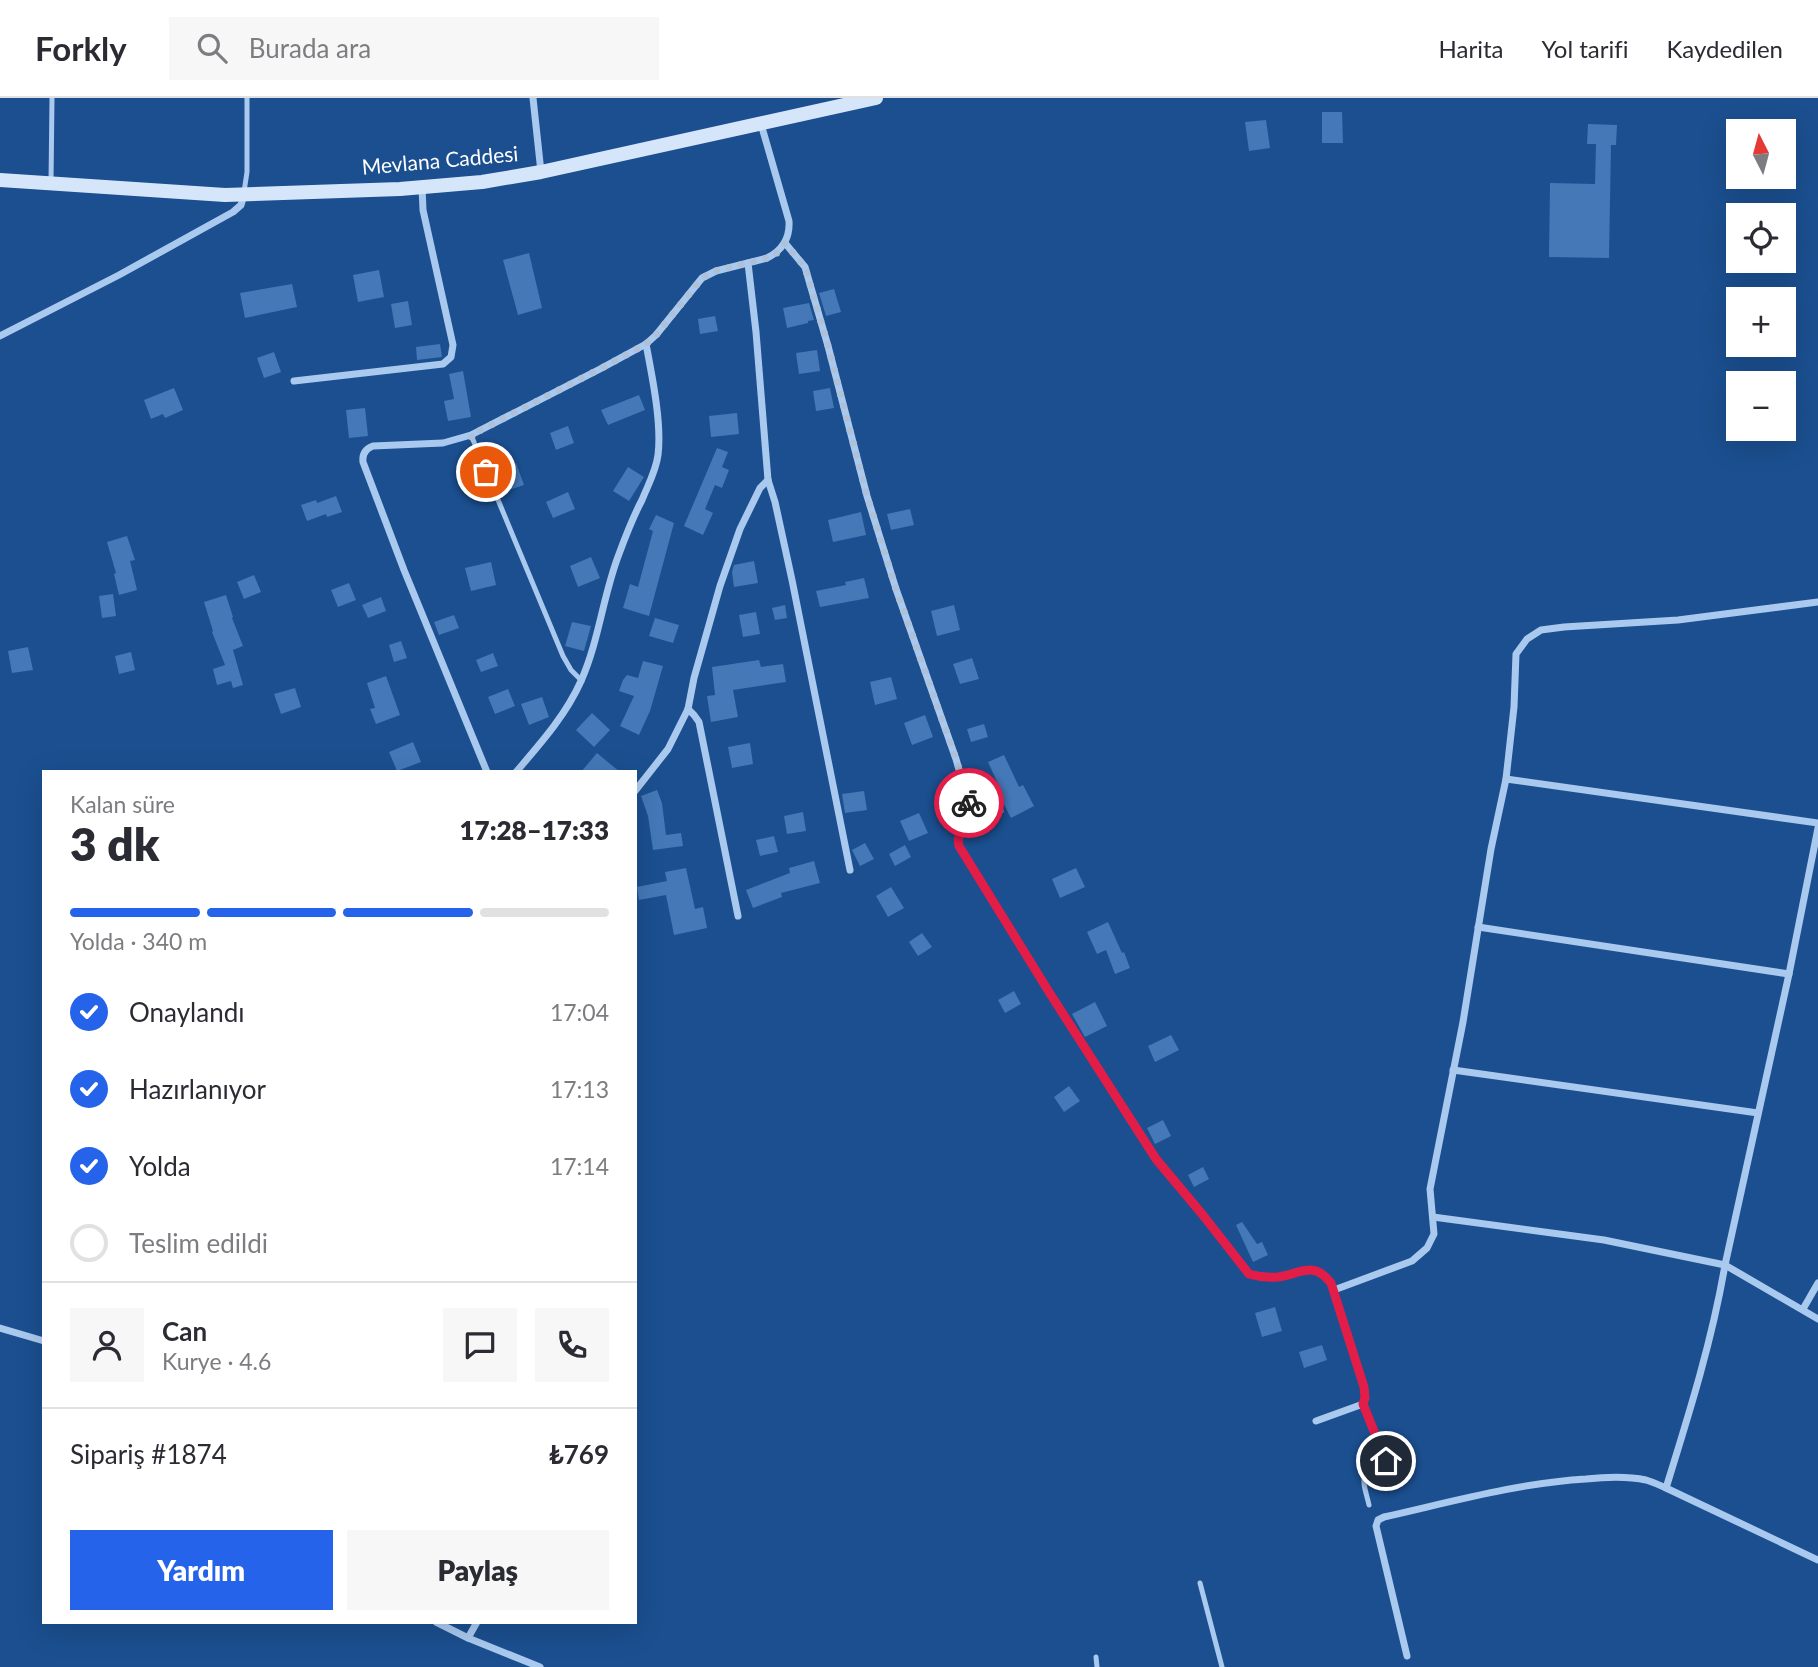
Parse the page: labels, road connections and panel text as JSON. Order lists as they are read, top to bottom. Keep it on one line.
{"streets":{"street":["Mevlana Caddesi"]},"north":"top","page":{"header":"Forkly","search":"Burada ara","nav":["Harita","Yol tarifi","Kaydedilen"],"map_buttons":["+","−"],"heading":["3 dk","Kalan süre","17:28–17:33"],"panel":["Can","Kurye · 4.6","Sipariş #1874","₺769"],"bar":"Yolda · 340 m","list":[["Onaylandı","17:04"],["Hazırlanıyor","17:13"],["Yolda","17:14"],"Teslim edildi"],"buttons":["Yardım","Paylaş"]}}
